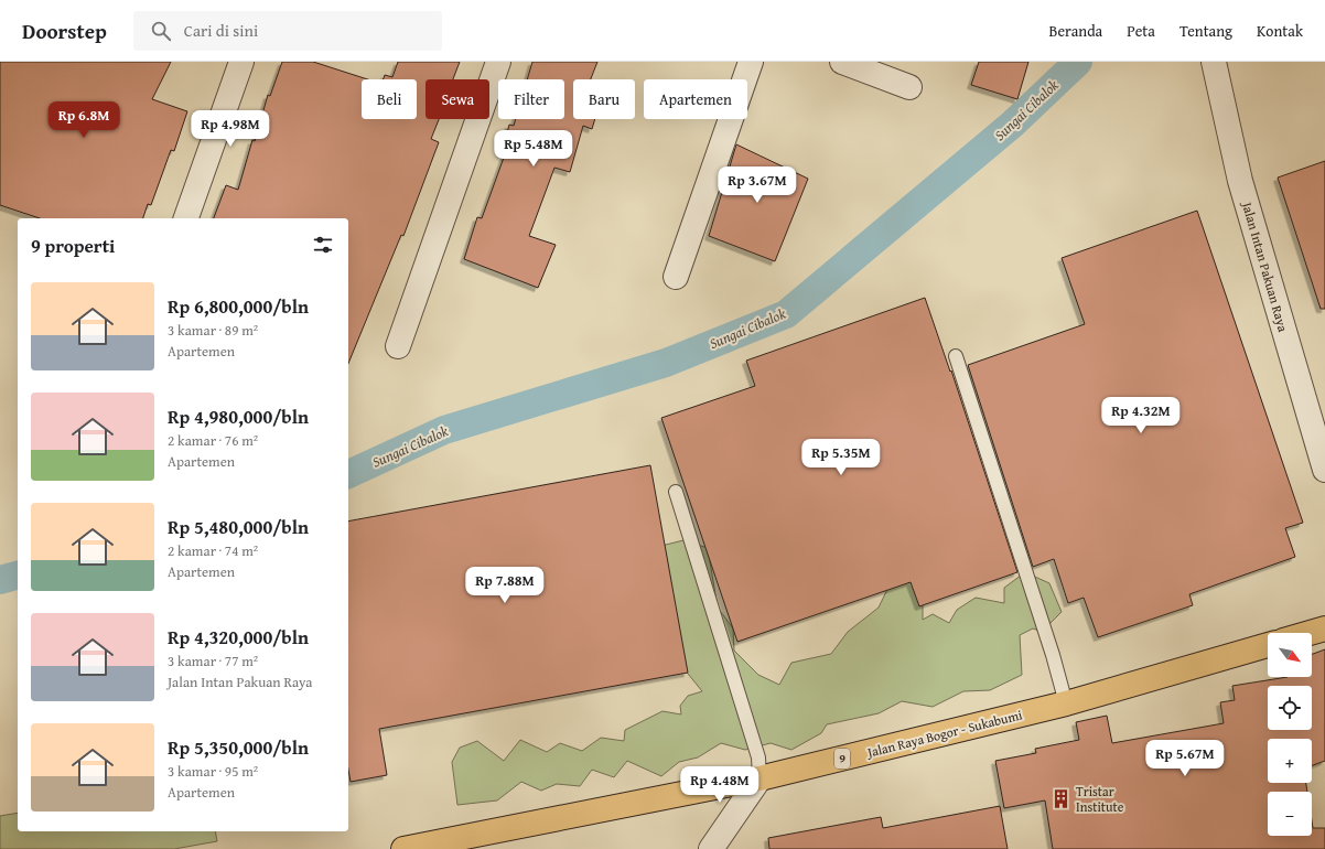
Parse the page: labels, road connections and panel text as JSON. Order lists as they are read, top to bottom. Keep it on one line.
{"streets":{"highway":["Jalan Raya Bogor - Sukabumi","9"],"street":["Jalan Intan Pakuan Raya"]},"water":["Sungai Cibalok"],"places":{"building":["Tristar Institute"]},"north":"bottom right","page":{"header":"Doorstep","search":"Cari di sini","nav":["Beranda","Peta","Tentang","Kontak"],"chip":["Beli","Sewa","Filter","Baru","Apartemen"],"price":["Rp 6.8M","Rp 4.98M","Rp 5.48M","Rp 3.67M","Rp 4.32M","Rp 5.35M","Rp 7.88M","Rp 5.67M","Rp 4.48M"],"heading":"9 properti","list":[{"name":"Rp 6,800,000/bln","note":"3 kamar · 89 m² · Apartemen"},{"name":"Rp 4,980,000/bln","note":"2 kamar · 76 m² · Apartemen"},{"name":"Rp 5,480,000/bln","note":"2 kamar · 74 m² · Apartemen"},{"name":"Rp 4,320,000/bln","note":"3 kamar · 77 m² · Jalan Intan Pakuan Raya"},{"name":"Rp 5,350,000/bln","note":"3 kamar · 95 m² · Apartemen"}],"map_buttons":["+","−"]}}
